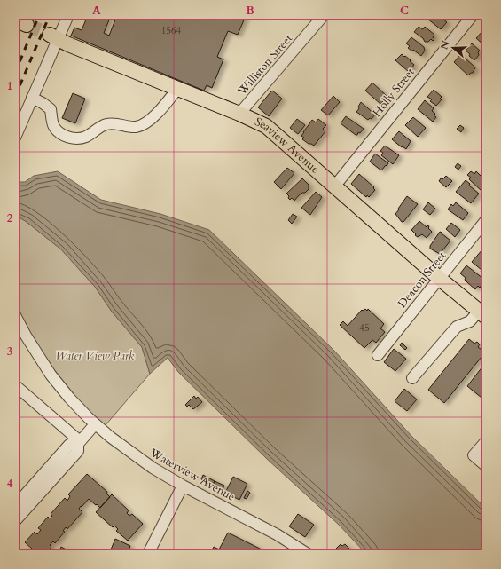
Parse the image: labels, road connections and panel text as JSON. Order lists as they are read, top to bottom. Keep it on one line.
{"streets":{"main road":["Seaview Avenue"],"street":["Williston Street","Holly Street","Deacon Street","Waterview Avenue"]},"crossings":[["Williston Street","Seaview Avenue"],["Holly Street","Seaview Avenue"],["Seaview Avenue","Deacon Street"]],"parks":["Water View Park"],"house_numbers":["1564","45"],"north":"left","grid":{"columns":["A","B","C"],"rows":["1","2","3","4"]}}
